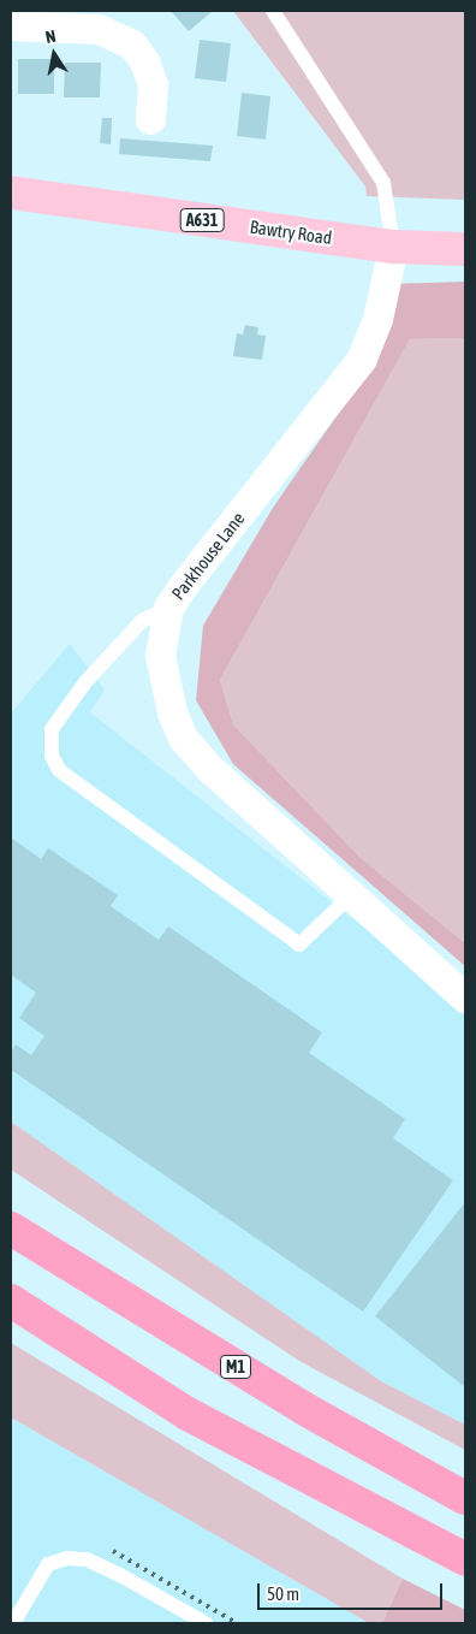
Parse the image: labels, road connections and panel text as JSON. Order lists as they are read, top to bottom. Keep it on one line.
{"streets":{"highway":["M1"],"main road":["A631","Bawtry Road"],"street":["Parkhouse Lane"]},"crossings":[["Bawtry Road","Parkhouse Lane"]],"scale_bar":"50 m","north":"top"}
